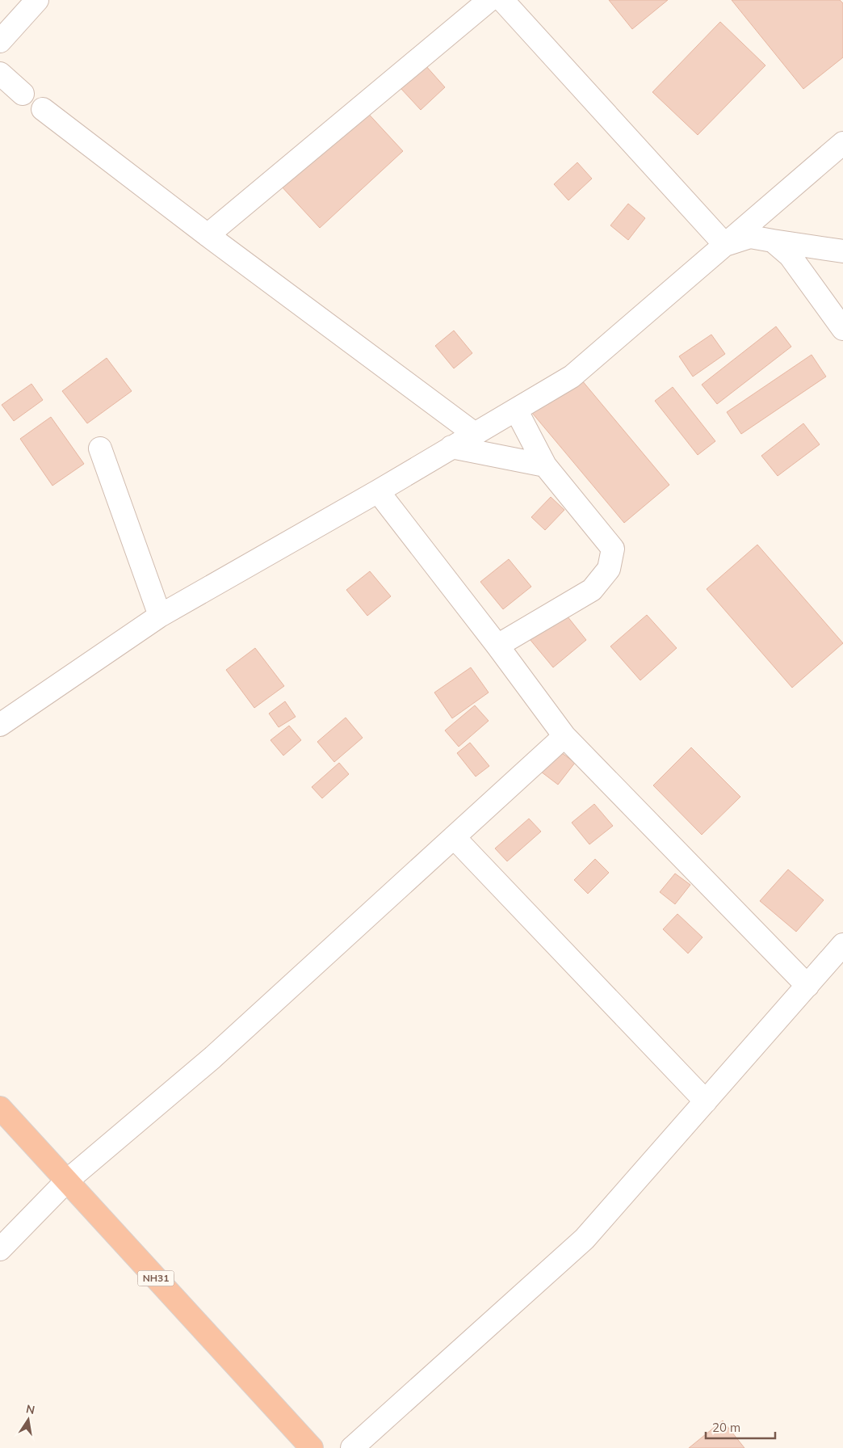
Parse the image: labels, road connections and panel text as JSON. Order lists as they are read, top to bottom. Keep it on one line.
{"streets":{"highway":["NH31"]},"scale_bar":"20 m","north":"top"}
